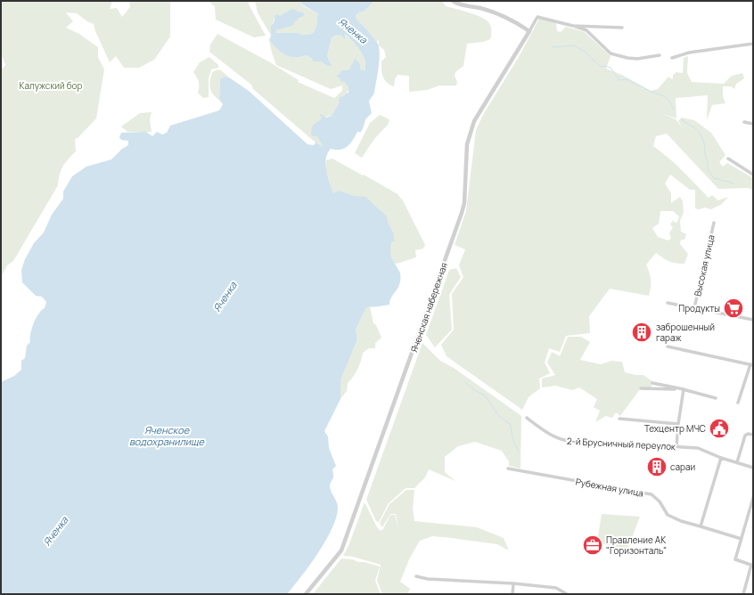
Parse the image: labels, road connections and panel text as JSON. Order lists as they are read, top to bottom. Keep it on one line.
{"streets":{"street":["Высокая улица","Яченская набережная","2-й Брусничный переулок","Рубежная улица"]},"water":["Яченка","Яченское водохранилище"],"parks":["Калужский бор"],"places":{"supermarket":["Продукты"],"building":["заброшенный гараж","сараи"],"public building":["Техцентр МЧС"],"office":["Правление АК \"Горизонталь\""]}}
